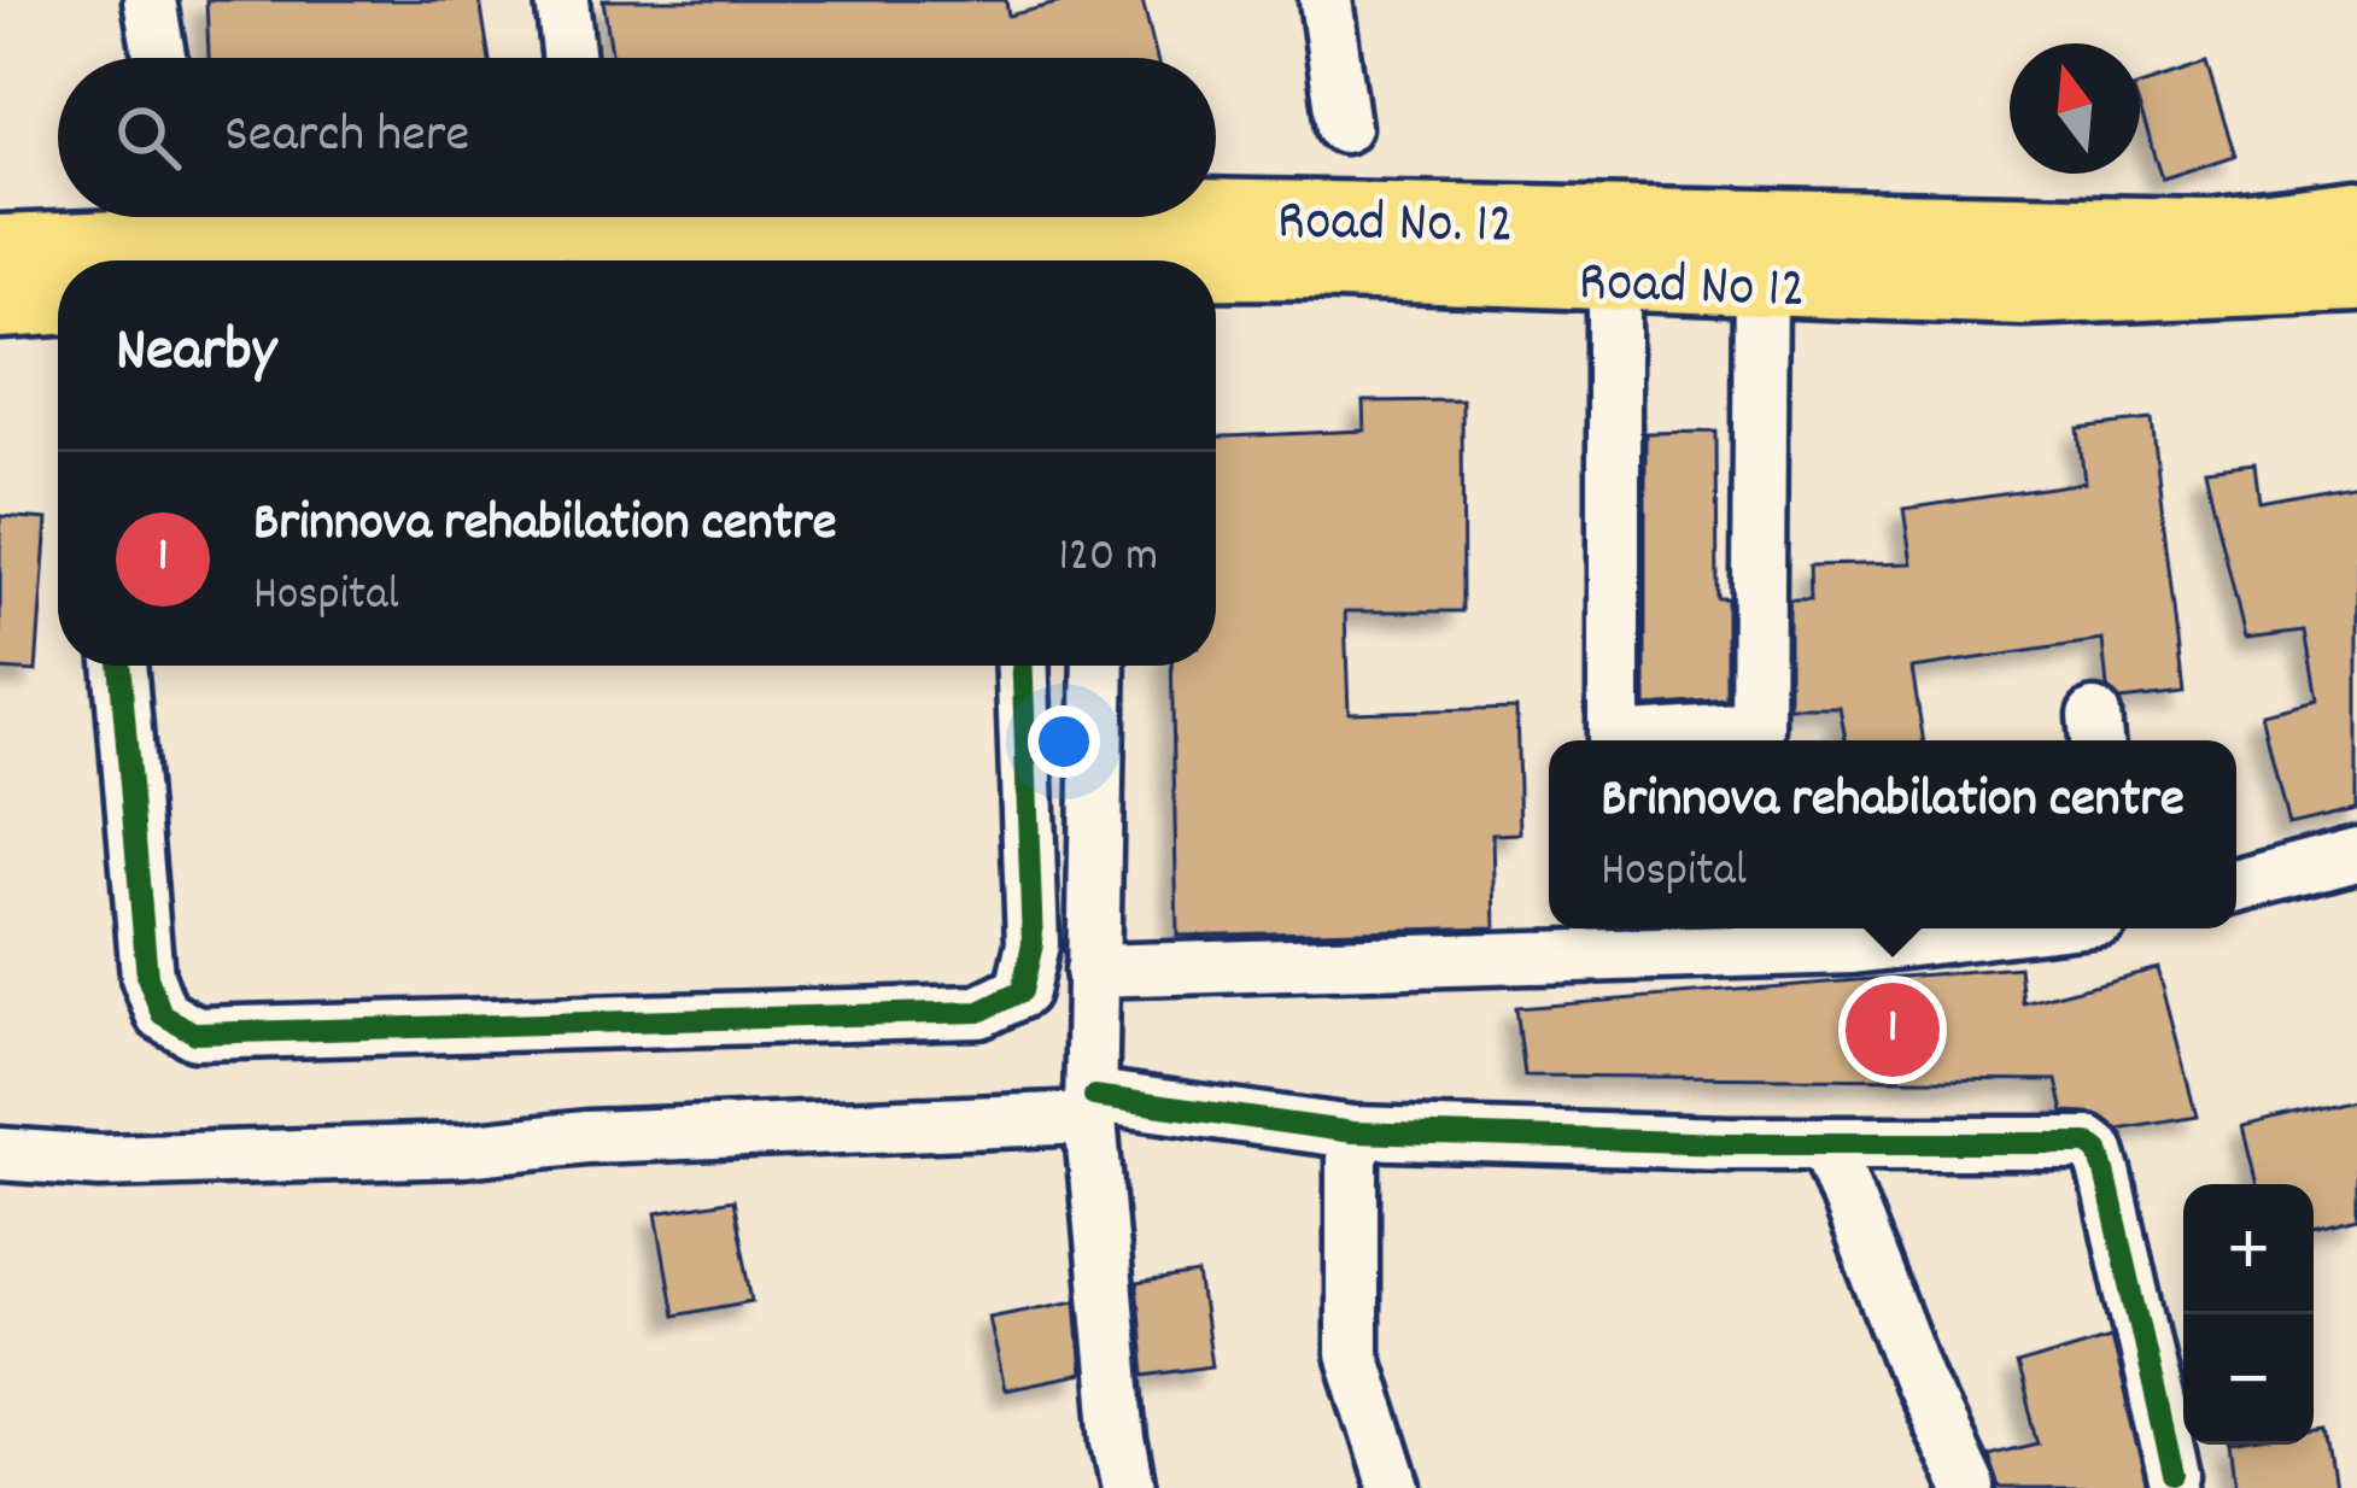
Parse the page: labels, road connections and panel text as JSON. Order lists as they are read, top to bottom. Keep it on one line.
{"streets":{"main road":["Road No. 12","Road No 12"]},"crossings":[["Road No. 12","Road No 12"]],"north":"top","page":{"search":"Search here","heading":"Nearby","list":[{"mark":"1","name":"Brinnova rehabilation centre","note":"Hospital","value":"120 m"}],"popup":["Brinnova rehabilation centre","Hospital"],"pins":"1","map_buttons":["+","−"]}}
